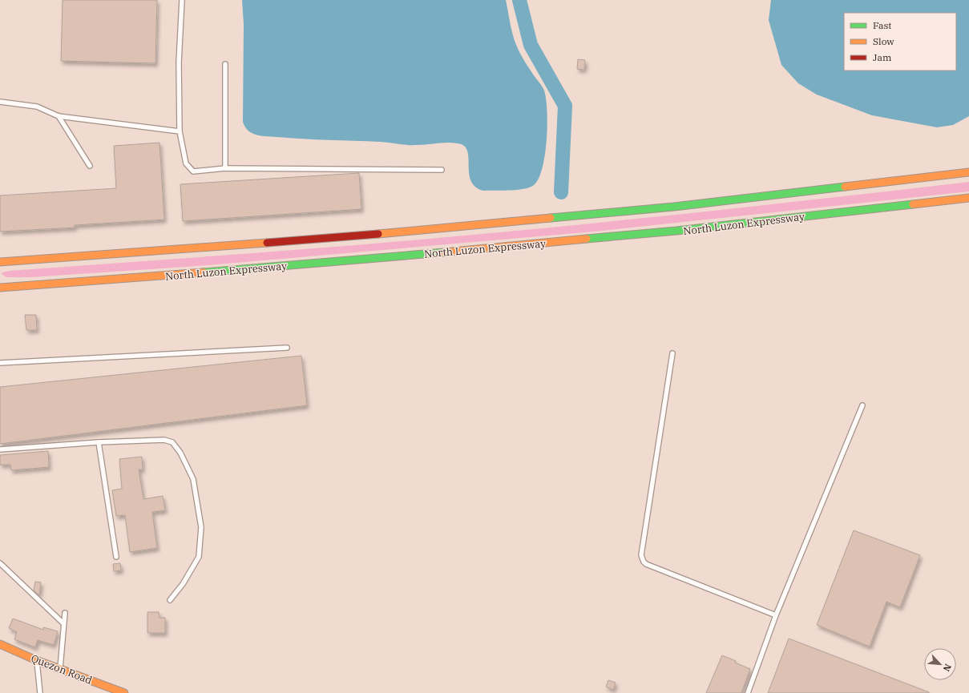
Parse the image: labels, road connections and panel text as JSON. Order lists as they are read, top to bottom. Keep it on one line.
{"streets":{"main road":["North Luzon Expressway","Quezon Road"]},"legend":["Fast","Slow","Jam"],"north":"bottom right"}
